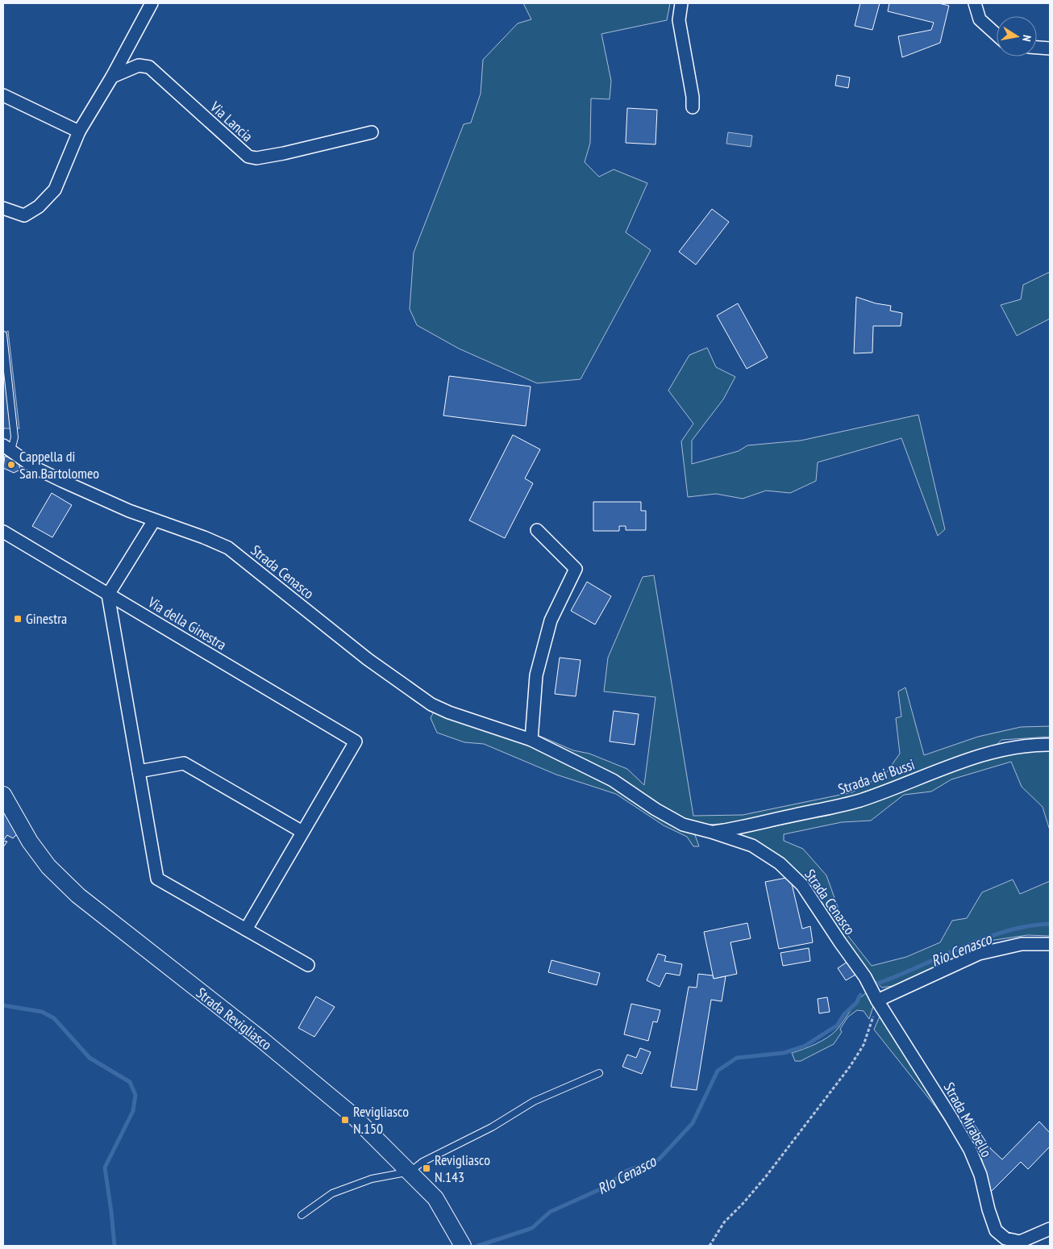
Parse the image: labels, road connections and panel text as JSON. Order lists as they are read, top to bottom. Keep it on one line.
{"streets":{"street":["Via Lancia","Strada Cenasco","Via della Ginestra","Strada dei Bussi","Strada Revigliasco","Strada Mirabello"]},"crossings":[["Strada Cenasco","Strada dei Bussi"],["Strada Cenasco","Strada Mirabello"]],"water":["Rio Cenasco","RIo Cenasco"],"places":{"other":["Cappella di San Bartolomeo"],"transit":["Ginestra","Revigliasco N.150","Revigliasco N.143"]},"north":"right"}
